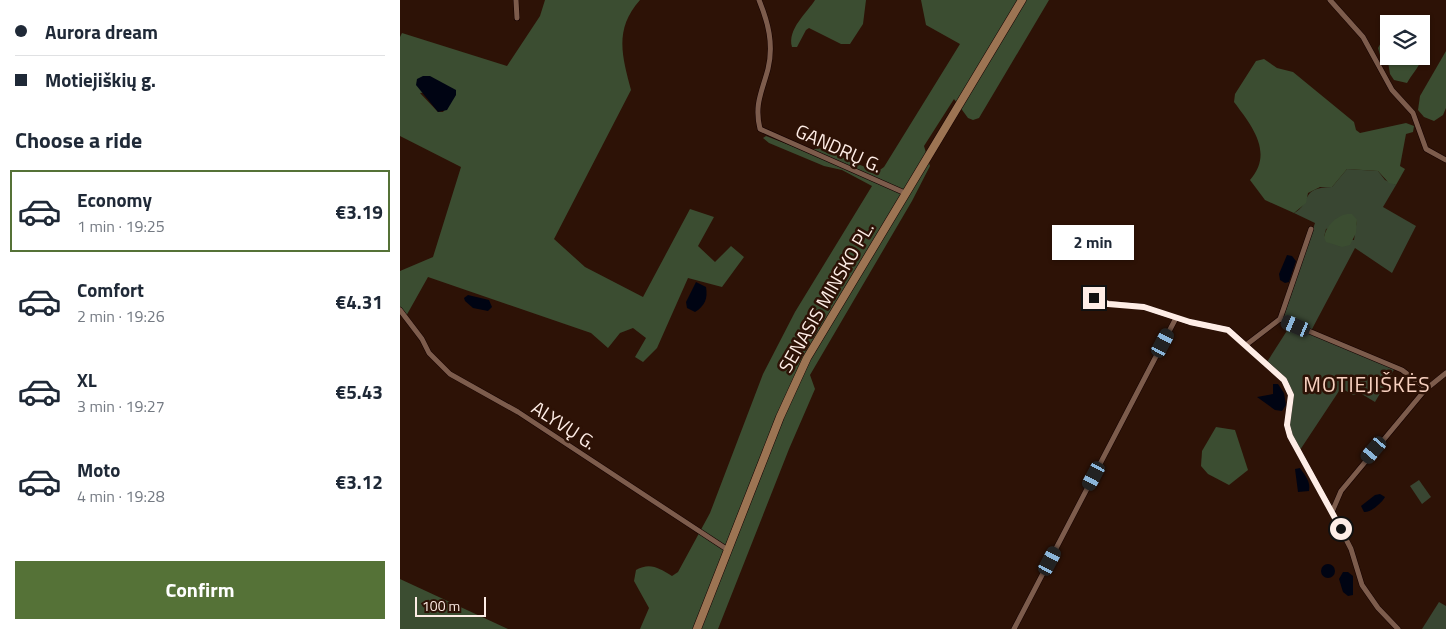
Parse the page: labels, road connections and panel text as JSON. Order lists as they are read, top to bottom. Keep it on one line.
{"streets":{"main road":["SENASIS MINSKO PL."],"street":["GANDRŲ G.","ALYVŲ G."]},"crossings":[["GANDRŲ G.","SENASIS MINSKO PL."],["SENASIS MINSKO PL.","ALYVŲ G."]],"districts":["MOTIEJIŠKĖS"],"scale_bar":"100 m","page":{"banner":["Aurora dream","Motiejiškių g."],"heading":"Choose a ride","list":[{"name":"Economy","note":"1 min · 19:25","value":"€3.19"},{"name":"Comfort","note":"2 min · 19:26","value":"€4.31"},{"name":"XL","note":"3 min · 19:27","value":"€5.43"},{"name":"Moto","note":"4 min · 19:28","value":"€3.12"}],"bubble":"2 min","buttons":"Confirm","scale":"100 m"}}
